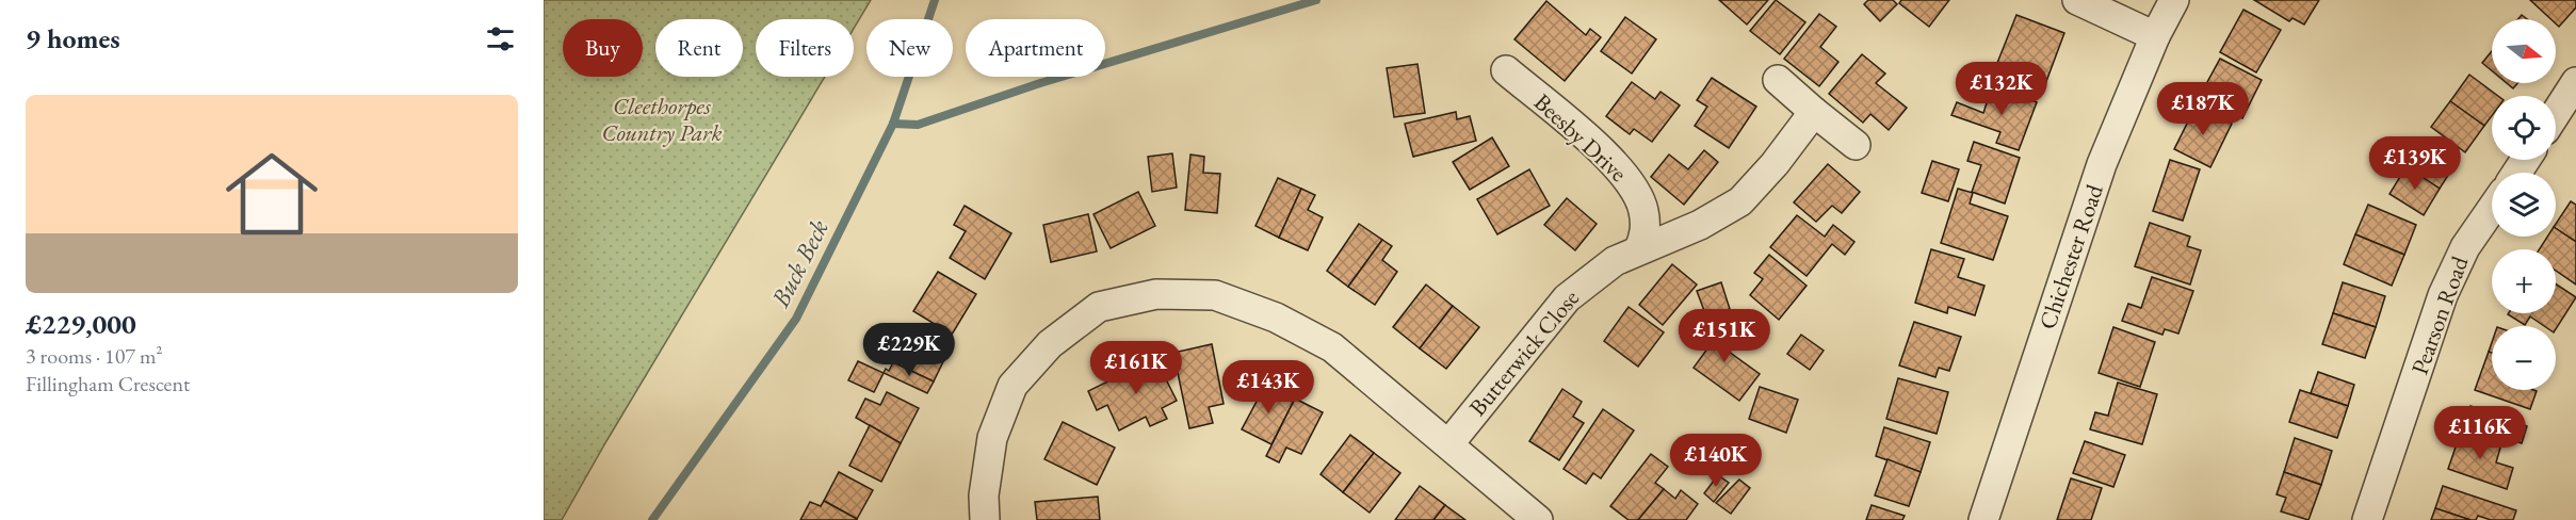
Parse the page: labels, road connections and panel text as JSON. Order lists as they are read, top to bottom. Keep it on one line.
{"streets":{"street":["Beesby Drive","Chichester Road","Pearson Road","Butterwick Close"]},"crossings":[["Beesby Drive","Butterwick Close"]],"water":["Buck Beck"],"parks":["Cleethorpes Country Park"],"north":"right","page":{"heading":"9 homes","map_buttons":["+","−"],"chip":["Buy","Rent","Filters","New","Apartment"],"price":["£132K","£187K","£139K","£151K","£229K","£161K","£143K","£116K","£140K"],"list":[{"name":"£229,000","note":"3 rooms · 107 m² · Fillingham Crescent"}]}}
